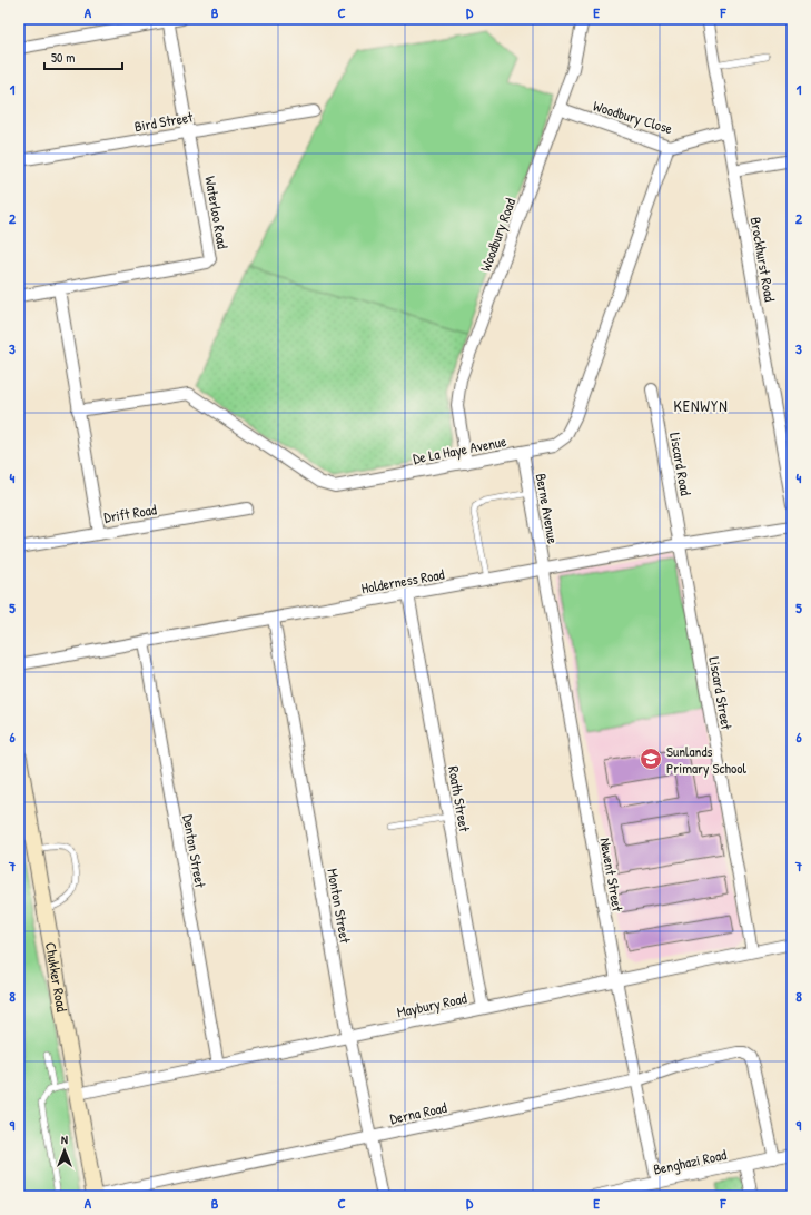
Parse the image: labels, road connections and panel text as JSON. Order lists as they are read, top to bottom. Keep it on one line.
{"streets":{"street":["Woodbury Close","Bird Street","Waterloo Road","Woodbury Road","Brockhurst Road","De La Haye Avenue","Liscard Road","Berne Avenue","Drift Road","Holderness Road","Liscard Street","Roath Street","Denton Street","Newent Street","Monton Street","Chukker Road","Maybury Road","Derna Road","Benghazi Road"]},"crossings":[["Woodbury Close","Woodbury Road"],["Woodbury Close","Brockhurst Road"],["Woodbury Close","De La Haye Avenue"],["Bird Street","Waterloo Road"],["Woodbury Road","De La Haye Avenue"],["De La Haye Avenue","Berne Avenue"],["Liscard Road","Holderness Road"],["Liscard Road","Liscard Street"],["Berne Avenue","Holderness Road"],["Berne Avenue","Newent Street"],["Holderness Road","Liscard Street"],["Holderness Road","Roath Street"],["Holderness Road","Denton Street"],["Holderness Road","Newent Street"],["Holderness Road","Monton Street"],["Liscard Street","Maybury Road"],["Roath Street","Maybury Road"],["Denton Street","Maybury Road"],["Newent Street","Maybury Road"],["Newent Street","Derna Road"],["Newent Street","Benghazi Road"],["Monton Street","Maybury Road"],["Monton Street","Derna Road"],["Chukker Road","Maybury Road"],["Chukker Road","Derna Road"],["Derna Road","Benghazi Road"]],"districts":["KENWYN"],"places":{"school or university":["Sunlands Primary School"]},"scale_bar":"50 m","north":"top","grid":{"columns":["A","B","C","D","E","F"],"rows":["1","2","3","4","5","6","7","8","9"]}}
